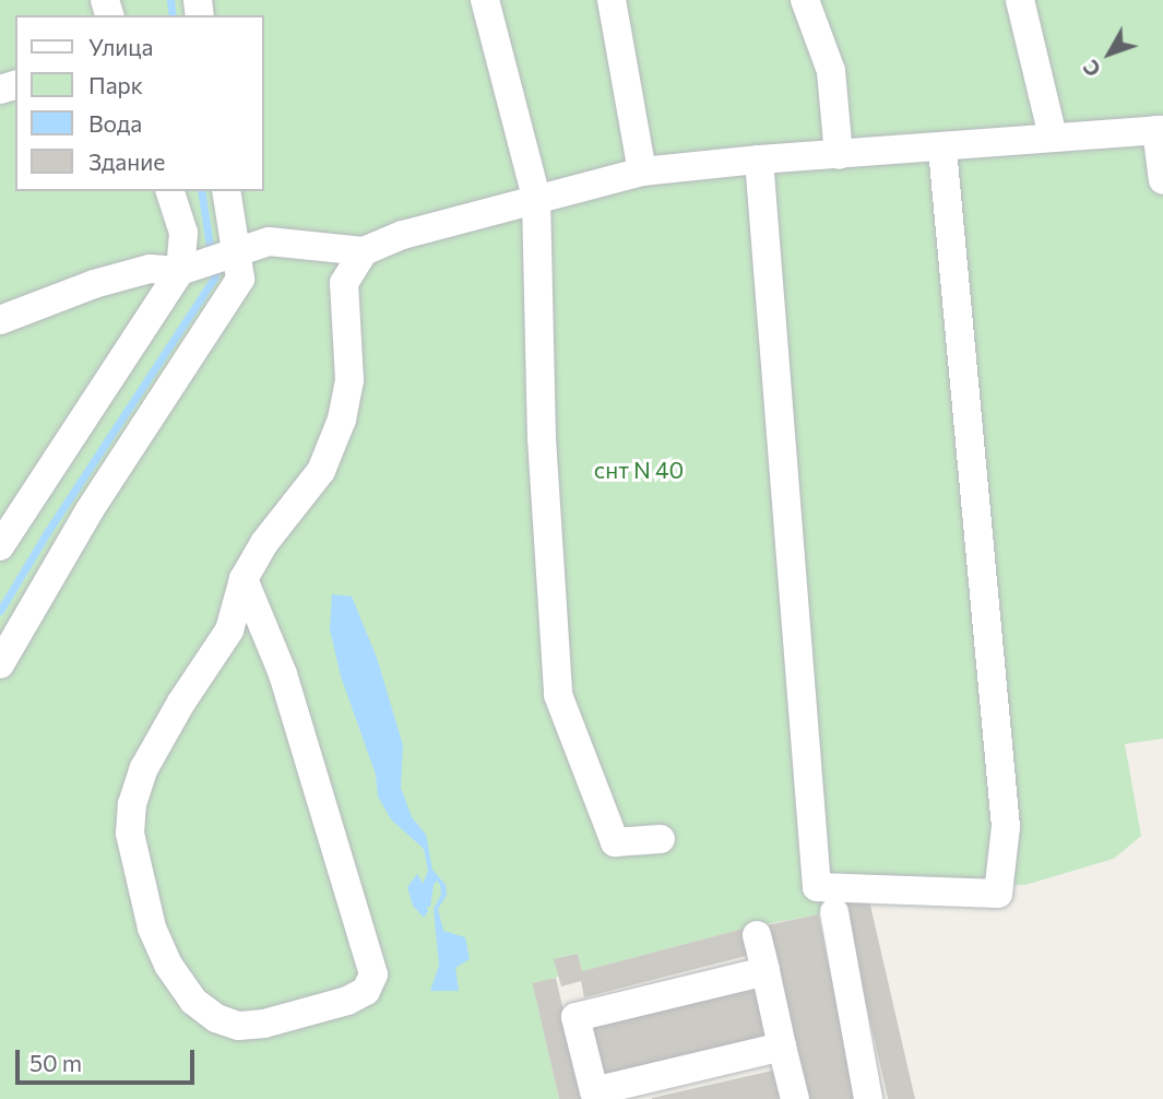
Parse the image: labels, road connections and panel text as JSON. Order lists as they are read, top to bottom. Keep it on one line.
{"parks":["снт N 40"],"legend":["Улица","Парк","Вода","Здание"],"scale_bar":"50 m","north":"bottom left"}
